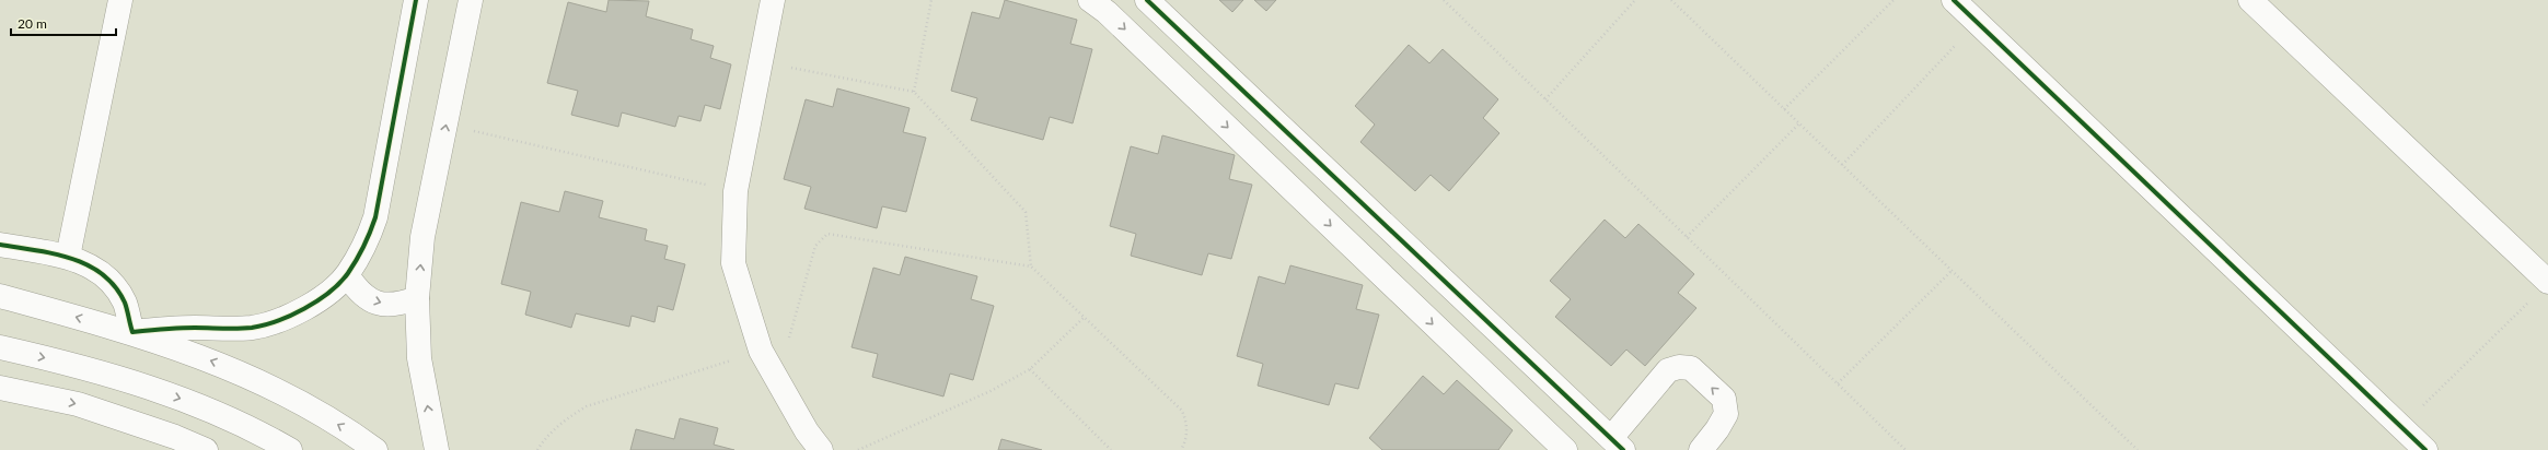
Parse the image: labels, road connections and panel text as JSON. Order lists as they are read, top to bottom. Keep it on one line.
{"scale_bar":"20 m"}
